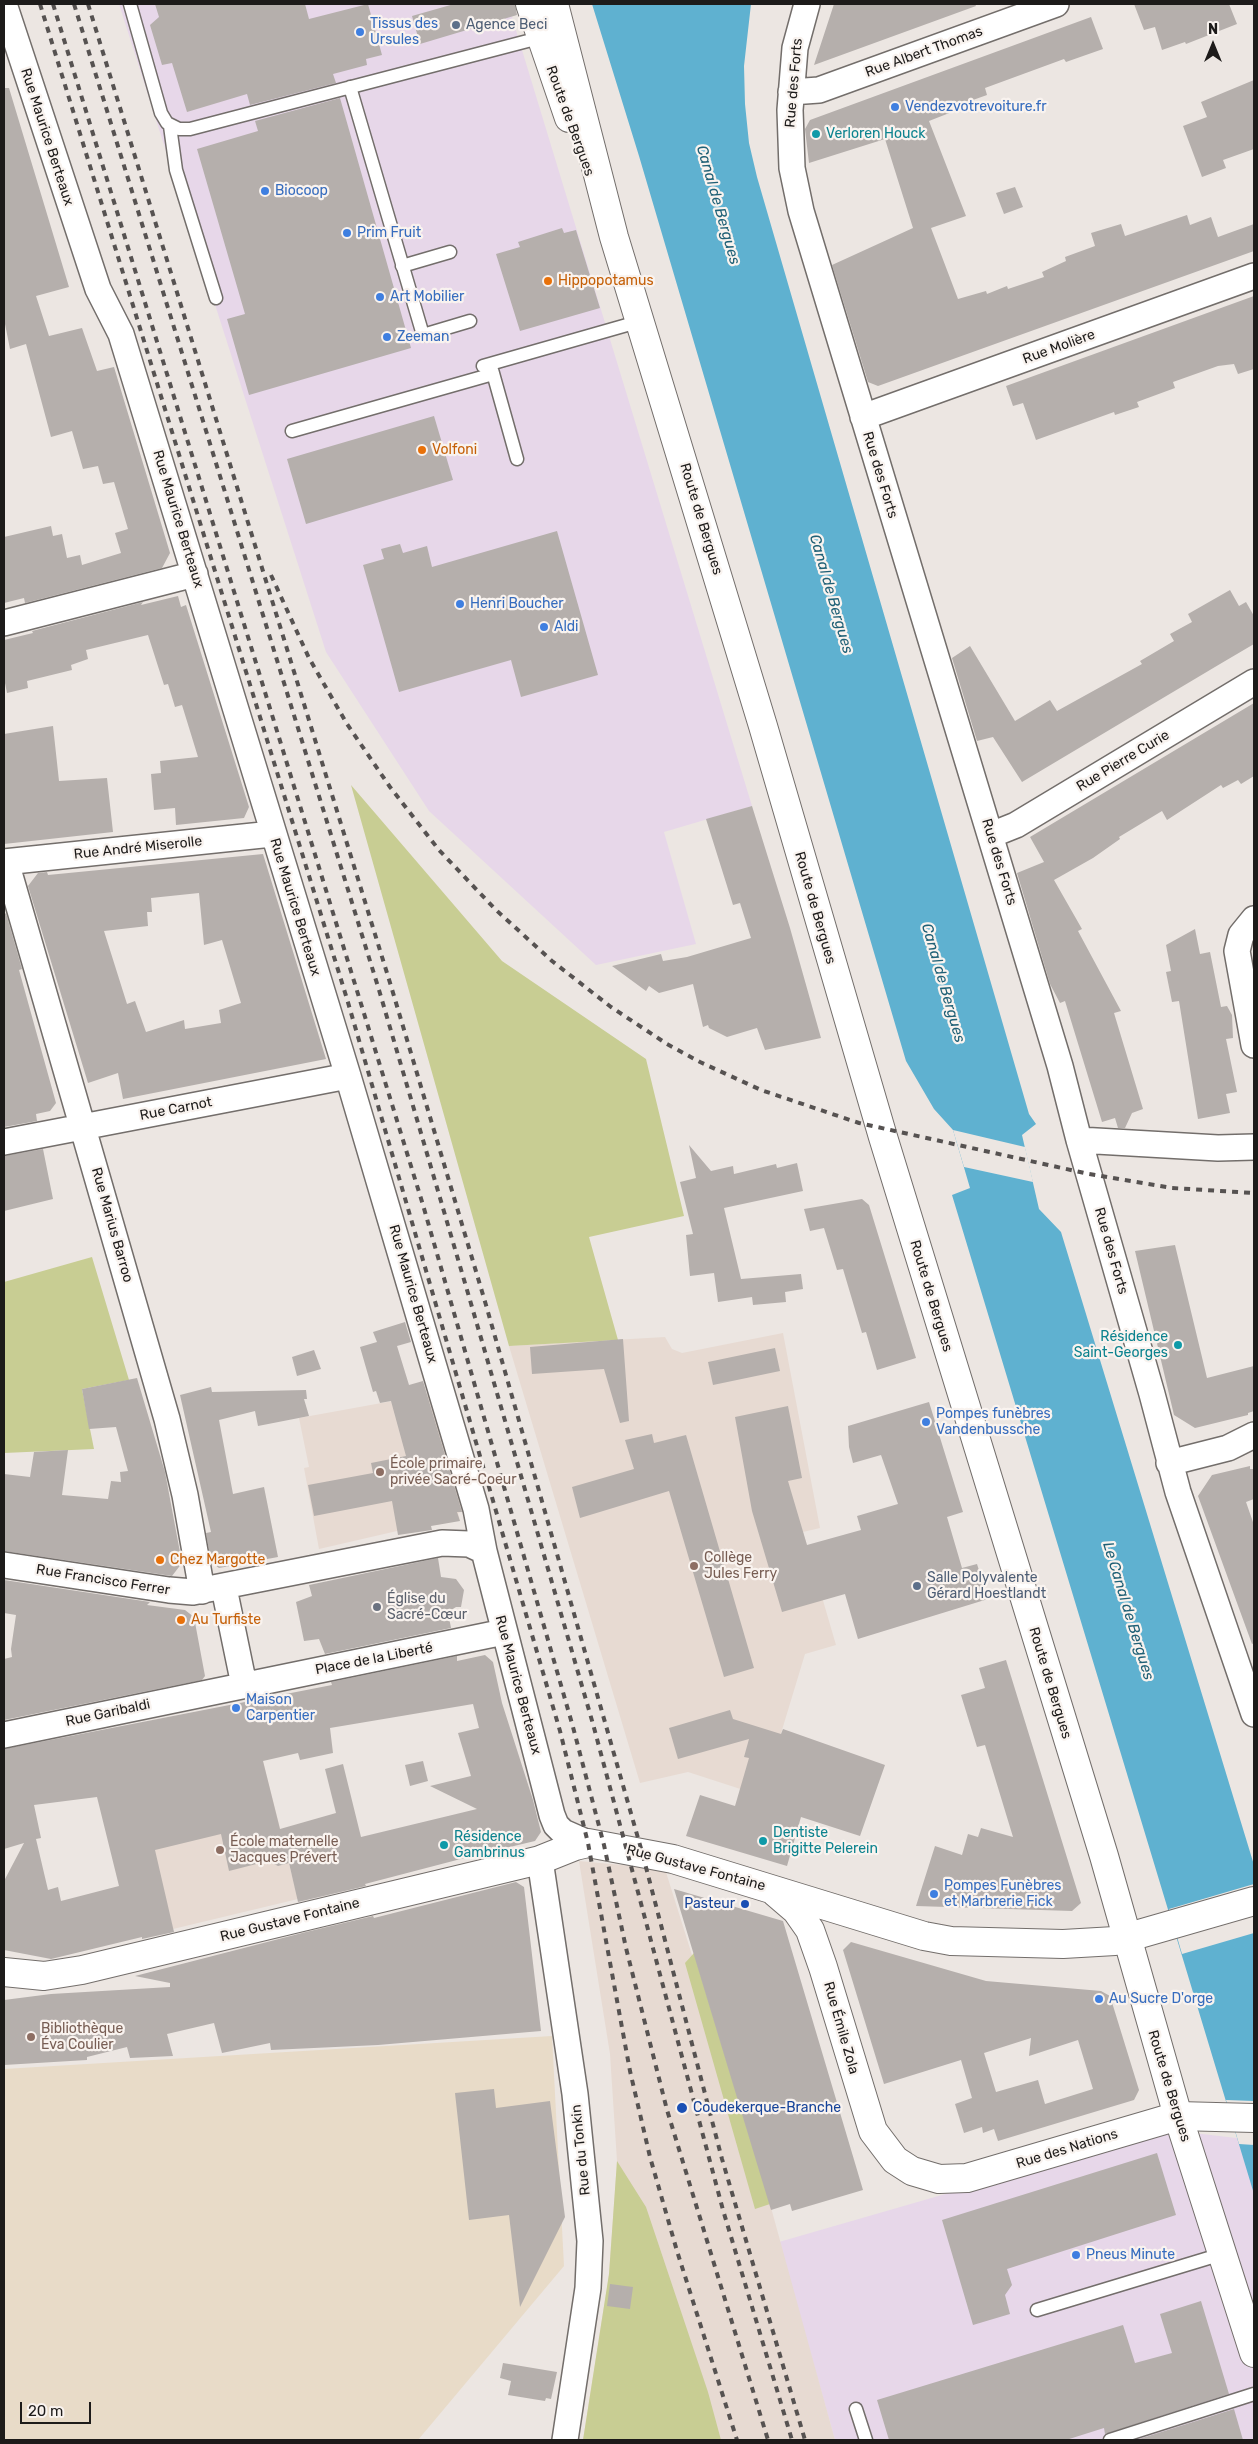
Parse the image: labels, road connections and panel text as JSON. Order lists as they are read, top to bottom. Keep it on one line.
{"streets":{"main road":["Route de Bergues","Rue Gustave Fontaine","Rue Émile Zola","Rue des Nations"],"street":["Rue Albert Thomas","Rue des Forts","Rue Maurice Berteaux","Rue Molière","Rue Pierre Curie","Rue André Miserolle","Rue Carnot","Rue Marius Barroo","Rue Francisco Ferrer","Place de la Liberté","Rue Garibaldi","Rue du Tonkin"]},"crossings":[["Rue Albert Thomas","Rue des Forts"],["Rue des Forts","Rue Molière"],["Rue des Forts","Rue Pierre Curie"],["Route de Bergues","Rue Gustave Fontaine"],["Route de Bergues","Rue des Nations"],["Rue Maurice Berteaux","Rue André Miserolle"],["Rue Maurice Berteaux","Rue Carnot"],["Rue Maurice Berteaux","Place de la Liberté"],["Rue Maurice Berteaux","Rue Gustave Fontaine"],["Rue Maurice Berteaux","Rue du Tonkin"],["Rue André Miserolle","Rue Marius Barroo"],["Rue Carnot","Rue Marius Barroo"],["Rue Marius Barroo","Rue Francisco Ferrer"],["Place de la Liberté","Rue Garibaldi"],["Rue Gustave Fontaine","Rue Émile Zola"],["Rue Gustave Fontaine","Rue du Tonkin"],["Rue Émile Zola","Rue des Nations"]],"water":["Canal de Bergues","Le Canal de Bergues"],"places":["Agence Beci","Tissus des Ursules","Vendezvotrevoiture.fr","Verloren Houck","Biocoop","Prim Fruit","Hippopotamus","Art Mobilier","Zeeman","Volfoni","Henri Boucher","Aldi","Résidence Saint-Georges","Pompes funèbres Vandenbussche","École primaire privée Sacré-Coeur","Chez Margotte","Collège Jules Ferry","Salle Polyvalente Gérard Hoestlandt","Église du Sacré-Cœur","Au Turfiste","Maison Carpentier","Dentiste Brigitte Pelerein","Résidence Gambrinus","École maternelle Jacques Prévert","Pompes Funèbres et Marbrerie Fick","Pasteur","Au Sucre D'orge","Bibliothèque Éva Coulier","Coudekerque-Branche","Pneus Minute"],"scale_bar":"20 m","north":"top"}
